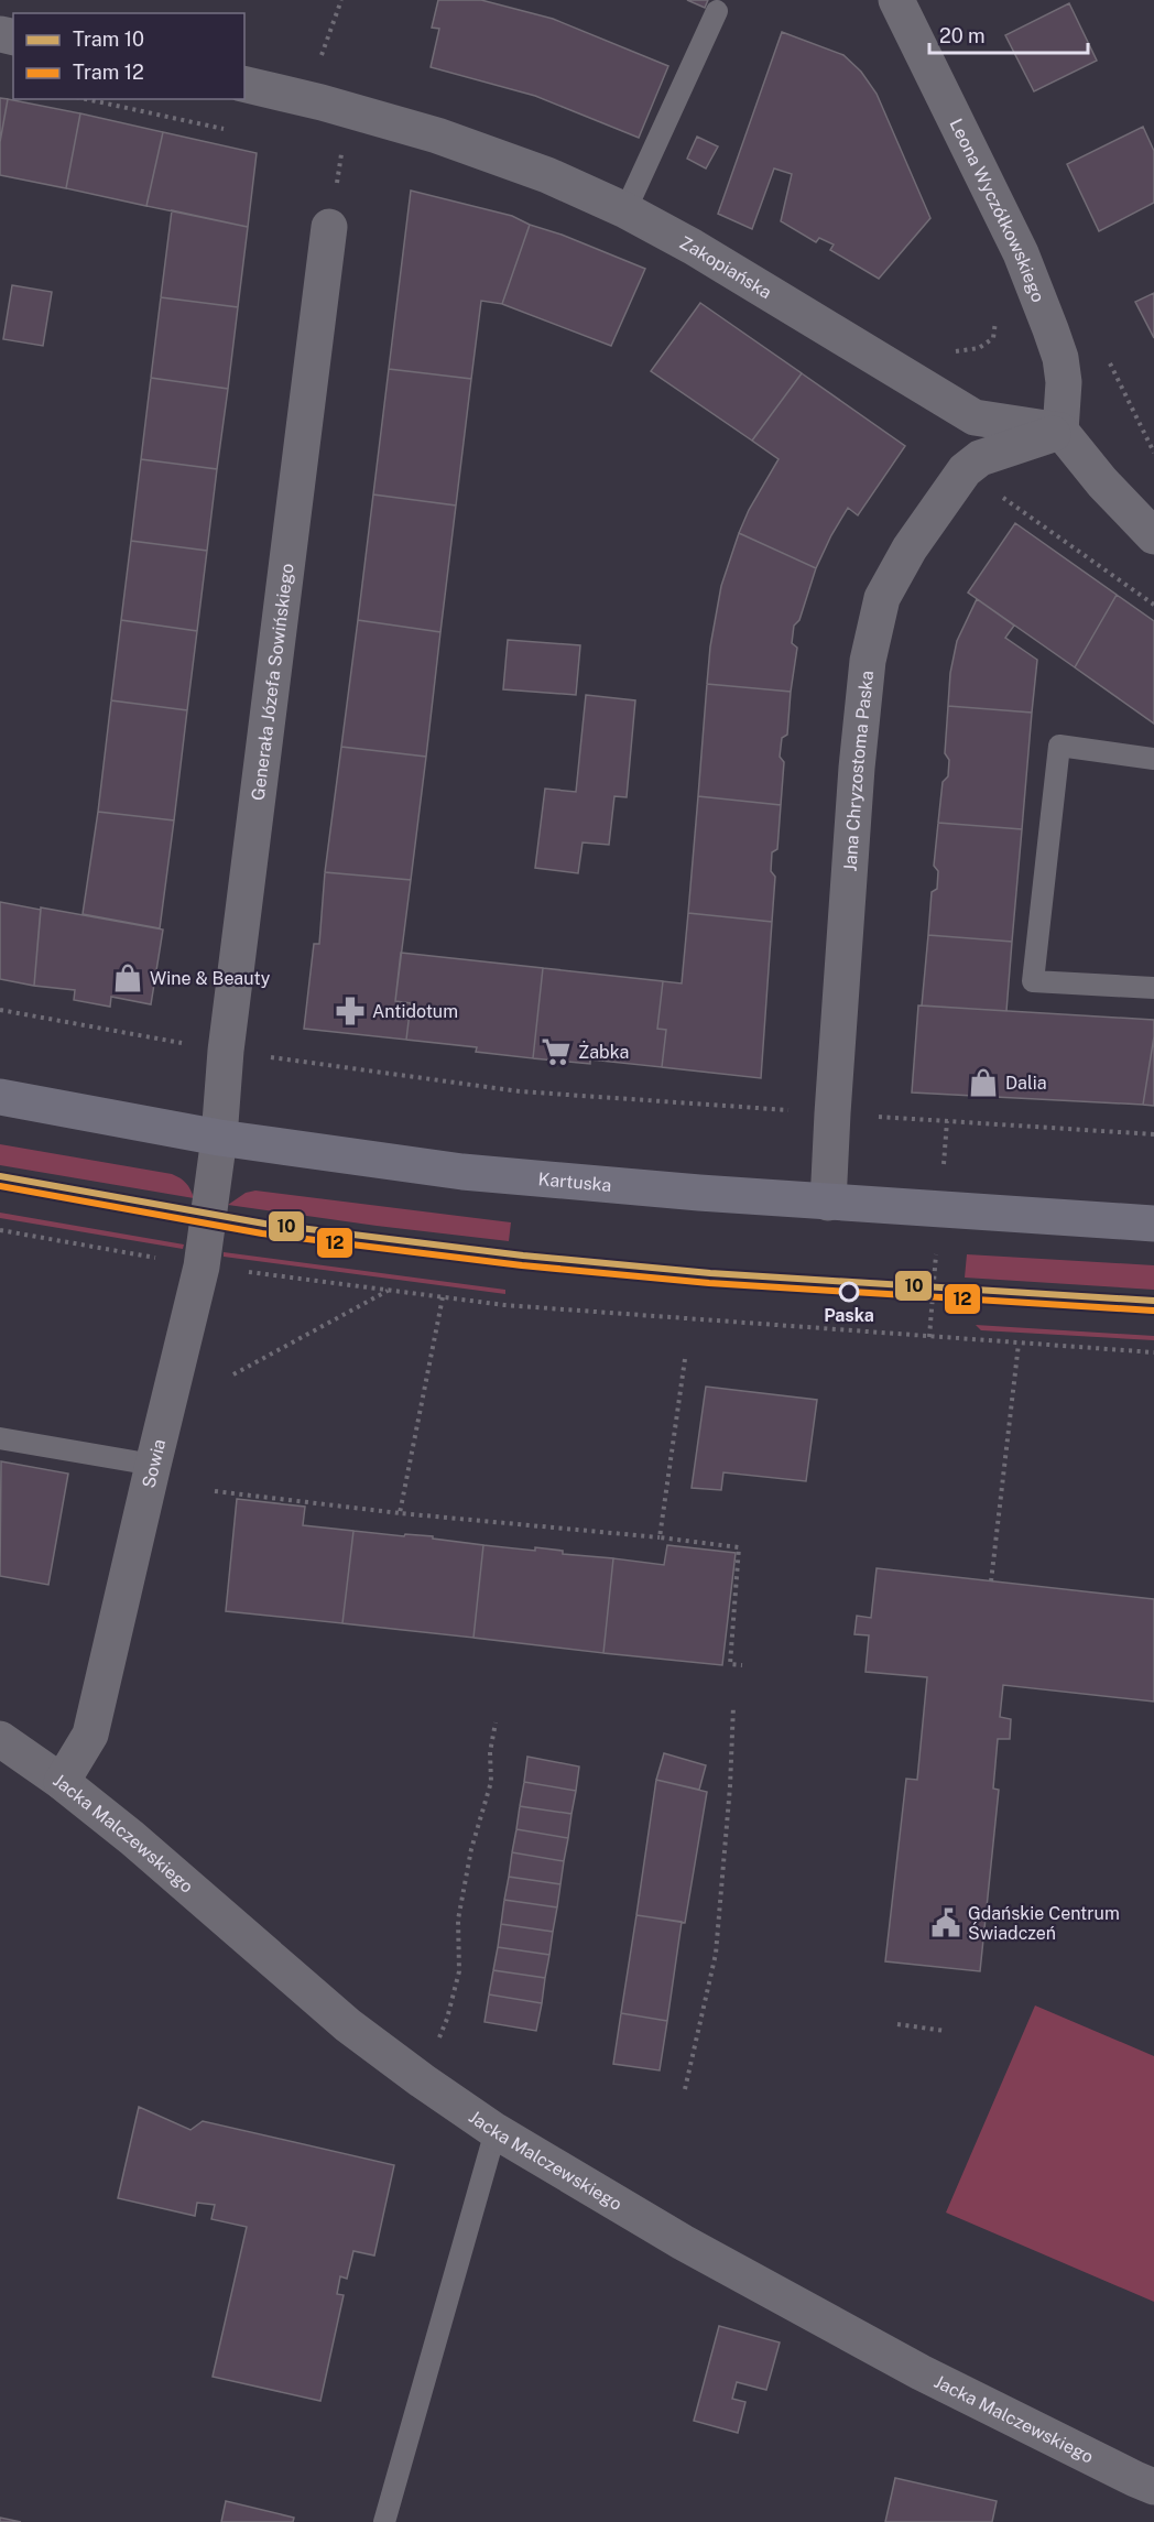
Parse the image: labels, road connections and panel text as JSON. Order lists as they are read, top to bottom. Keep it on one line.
{"streets":{"main road":["Kartuska"],"street":["Leona Wyczółkowskiego","Zakopiańska","Generała Józefa Sowińskiego","Jana Chryzostoma Paska","Sowia","Jacka Malczewskiego"]},"crossings":[["Leona Wyczółkowskiego","Zakopiańska"],["Leona Wyczółkowskiego","Jana Chryzostoma Paska"],["Zakopiańska","Jana Chryzostoma Paska"],["Generała Józefa Sowińskiego","Kartuska"],["Generała Józefa Sowińskiego","Sowia"],["Jana Chryzostoma Paska","Kartuska"],["Kartuska","Sowia"],["Sowia","Jacka Malczewskiego"]],"places":{"shop":["Wine & Beauty","Dalia"],"pharmacy":["Antidotum"],"supermarket":["Żabka"],"other":["Paska"],"public building":["Gdańskie Centrum Świadczeń"]},"lines":["tram line 10","tram line 12"],"legend":["Tram 10","Tram 12"],"scale_bar":"20 m"}
